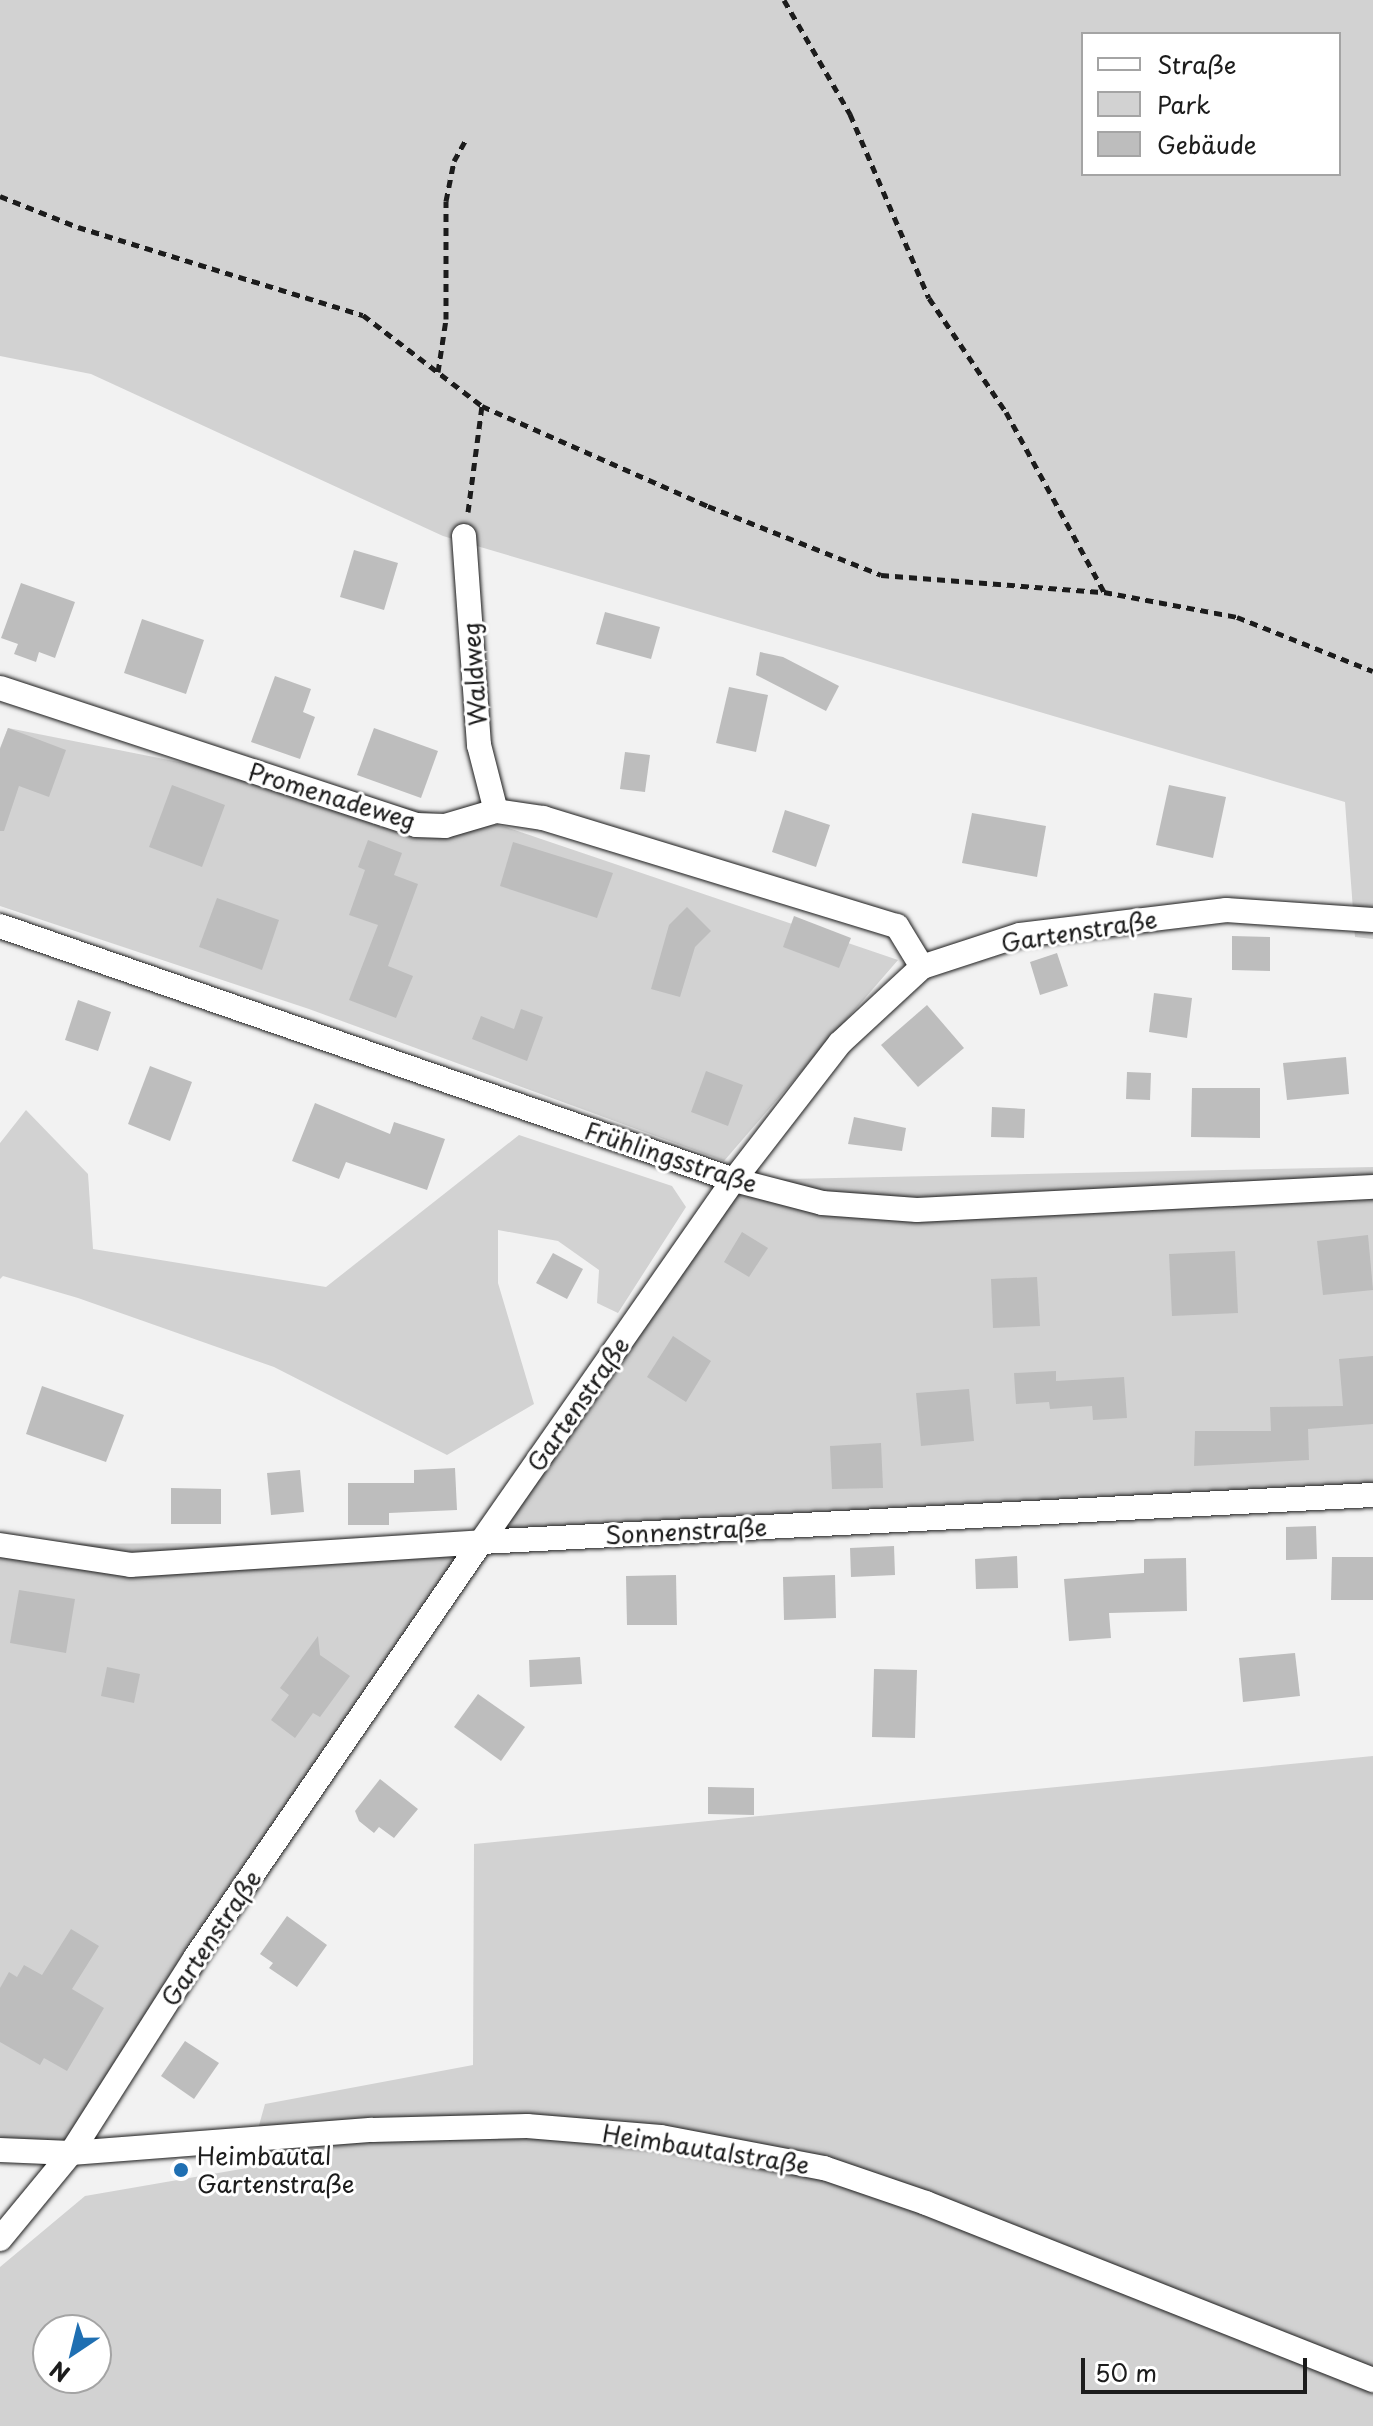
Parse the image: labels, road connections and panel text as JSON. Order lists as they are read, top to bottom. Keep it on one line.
{"streets":{"street":["Waldweg","Promenadeweg","Gartenstraße","Frühlingsstraße","Sonnenstraße","Heimbautalstraße"]},"crossings":[["Waldweg","Promenadeweg"],["Promenadeweg","Gartenstraße"],["Gartenstraße","Frühlingsstraße"],["Gartenstraße","Sonnenstraße"],["Gartenstraße","Heimbautalstraße"]],"places":["Heimbautal Gartenstraße"],"legend":["Straße","Park","Gebäude"],"scale_bar":"50 m","north":"bottom left"}
